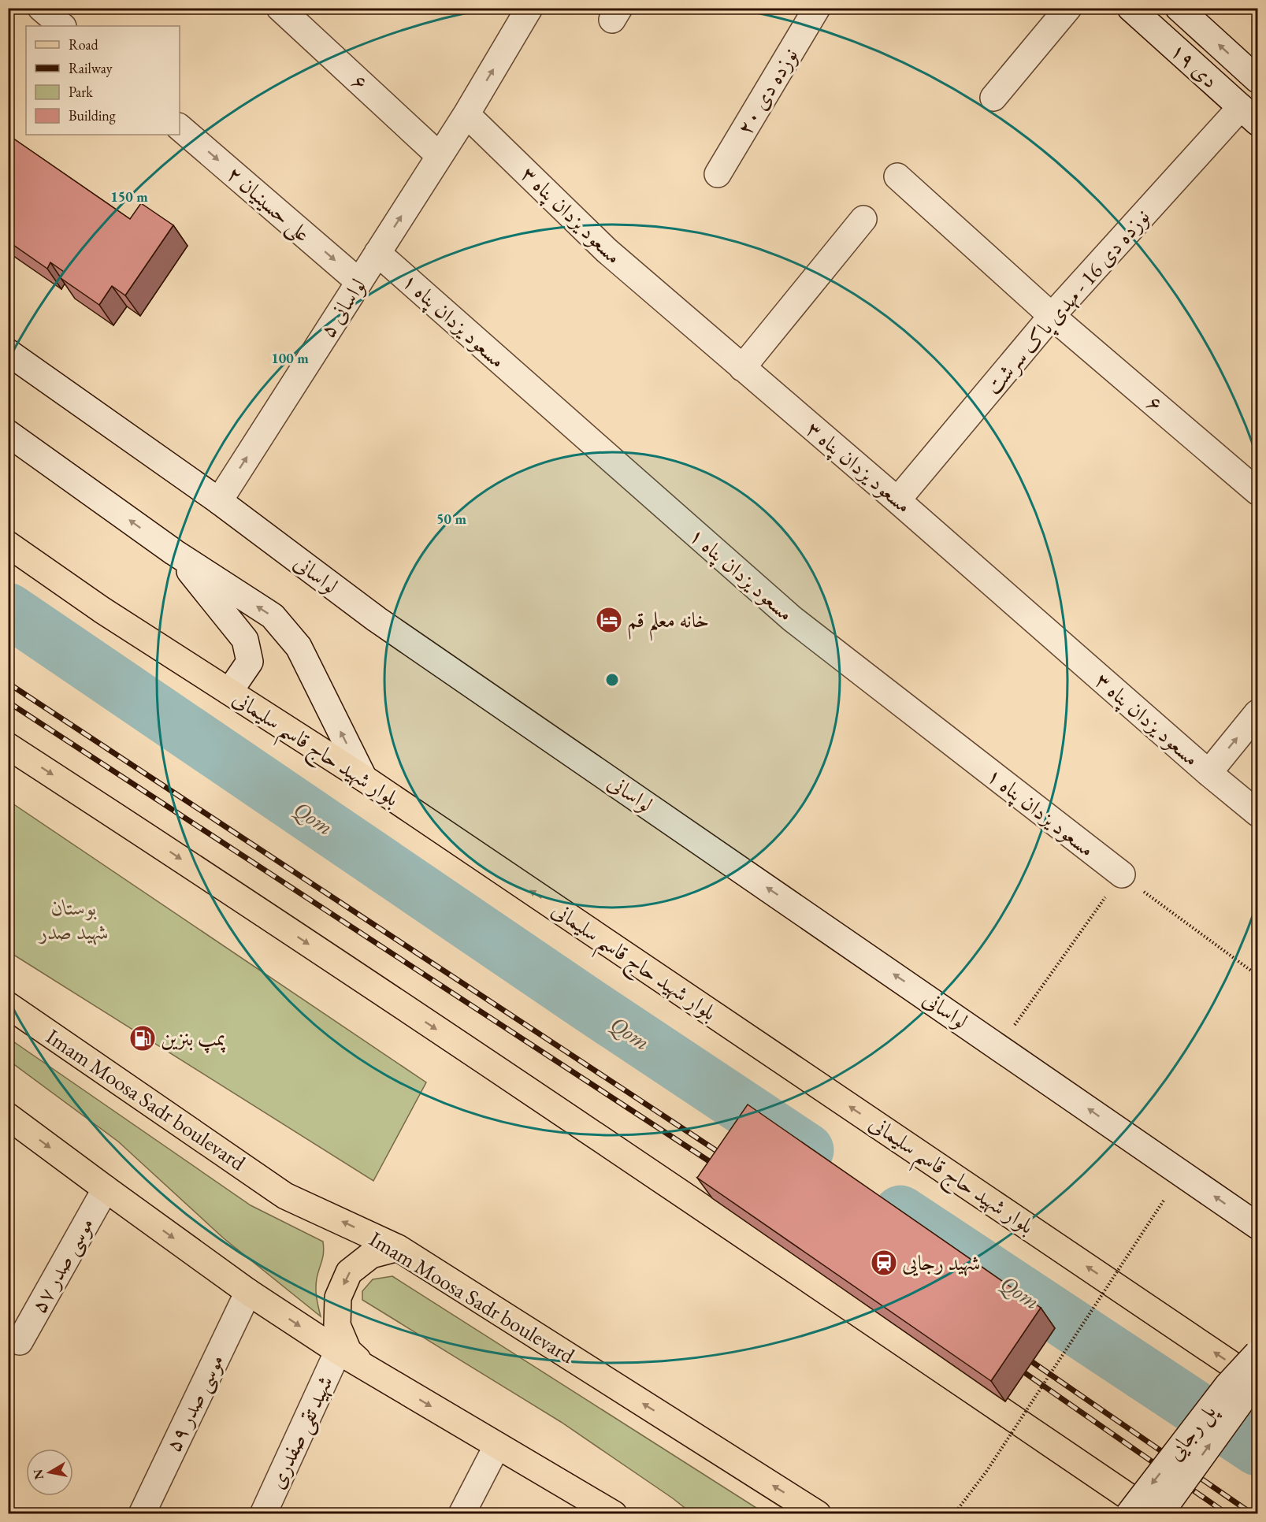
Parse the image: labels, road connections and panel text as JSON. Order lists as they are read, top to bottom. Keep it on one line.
{"streets":{"main road":["بلوار شهید حاج قاسم سلیمانی","Imam Moosa Sadr boulevard"],"street":["۱۹ دی","۶","نوزده دی ۲۰","۲ علی حسینیان","۳ مسعود یزدان پناه","نوزده دی 16 - مهدی پاک سرشت","لواسانی ۵","۱ مسعود یزدان پناه","لواسانی","موسی صدر ۵۷","موسی صدر ۵۹","شهید تقی صفدری","پل رجایی"]},"crossings":[["۱۹ دی","نوزده دی 16 - مهدی پاک سرشت"],["۶","نوزده دی 16 - مهدی پاک سرشت"],["۶","لواسانی ۵"],["۲ علی حسینیان","لواسانی ۵"],["۳ مسعود یزدان پناه","نوزده دی 16 - مهدی پاک سرشت"],["۳ مسعود یزدان پناه","لواسانی ۵"],["لواسانی ۵","۱ مسعود یزدان پناه"],["لواسانی ۵","لواسانی"]],"one_way":["۲ علی حسینیان","لواسانی ۵","لواسانی"],"water":["Qom"],"parks":["بوستان شهید صدر"],"places":{"hotel":["خانه معلم قم"],"fuel station":["پمپ بنزین"],"station":["شهید رجایی"]},"legend":["Road","Railway","Park","Building"],"north":"left","rings":["150 m","100 m","50 m"]}
